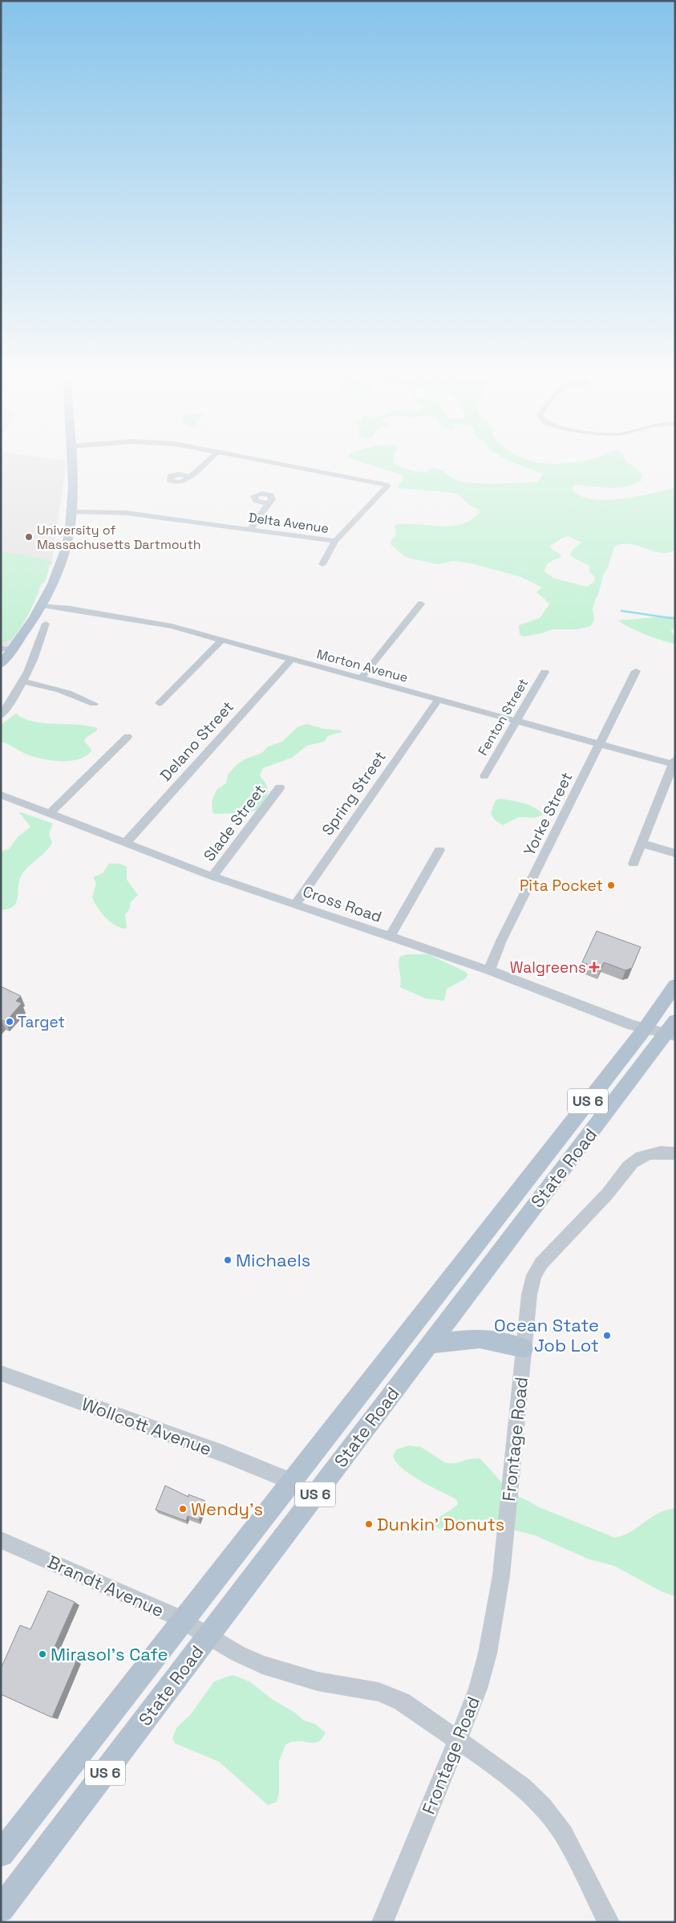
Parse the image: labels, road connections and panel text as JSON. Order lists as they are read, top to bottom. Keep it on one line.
{"streets":{"main road":["US 6","State Road"],"street":["Delta Avenue","Morton Avenue","Fenton Street","Delano Street","Spring Street","Yorke Street","Slade Street","Cross Road","Wollcott Avenue","Frontage Road","Brandt Avenue"]},"crossings":[["Morton Avenue","Fenton Street"],["Morton Avenue","Delano Street"],["Morton Avenue","Spring Street"],["Morton Avenue","Yorke Street"],["Delano Street","Cross Road"],["Spring Street","Cross Road"],["Yorke Street","Cross Road"],["Slade Street","Cross Road"],["Cross Road","State Road"],["State Road","Wollcott Avenue"],["State Road","Brandt Avenue"],["Frontage Road","Brandt Avenue"]],"places":{"other":["University of Massachusetts Dartmouth","Pita Pocket","Target","Michaels","Ocean State Job Lot","Wendy's","Dunkin' Donuts","Mirasol's Cafe"],"health":["Walgreens"]}}
